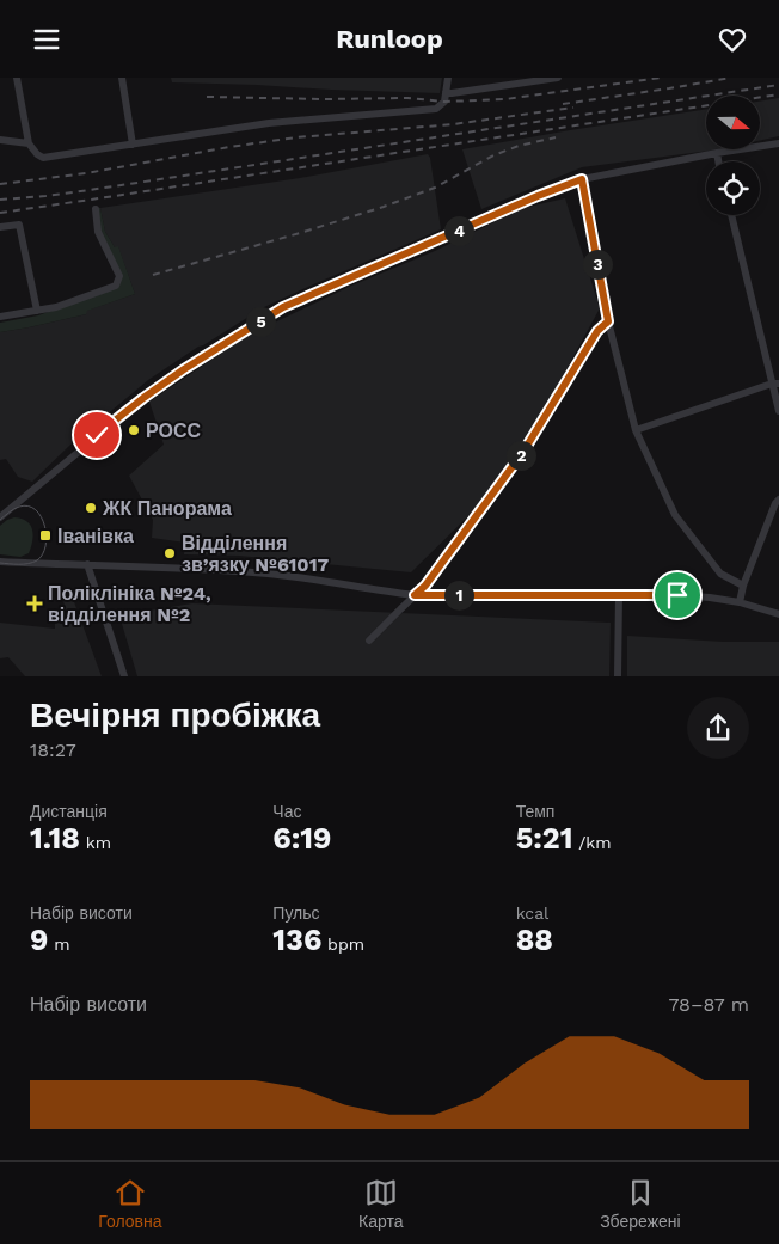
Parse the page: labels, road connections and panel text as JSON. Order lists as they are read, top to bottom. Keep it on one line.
{"places":{"other":["РОСС","ЖК Панорама","Відділення зв’язку №61017"],"transit":["Іванівка"],"health":["Поліклініка №24, відділення №2"]},"north":"right","page":{"header":"Runloop","pins":["4","3","5","2","1"],"heading":["Вечірня пробіжка","18:27"],"stats":[["Дистанція","1.18 km"],["Час","6:19"],["Темп","5:21 /km"],["Набір висоти","9 m"],["Пульс","136 bpm"],["kcal","88"]],"chart":["Набір висоти","78–87 m"],"tabs":["Головна","Карта","Збережені"]}}
